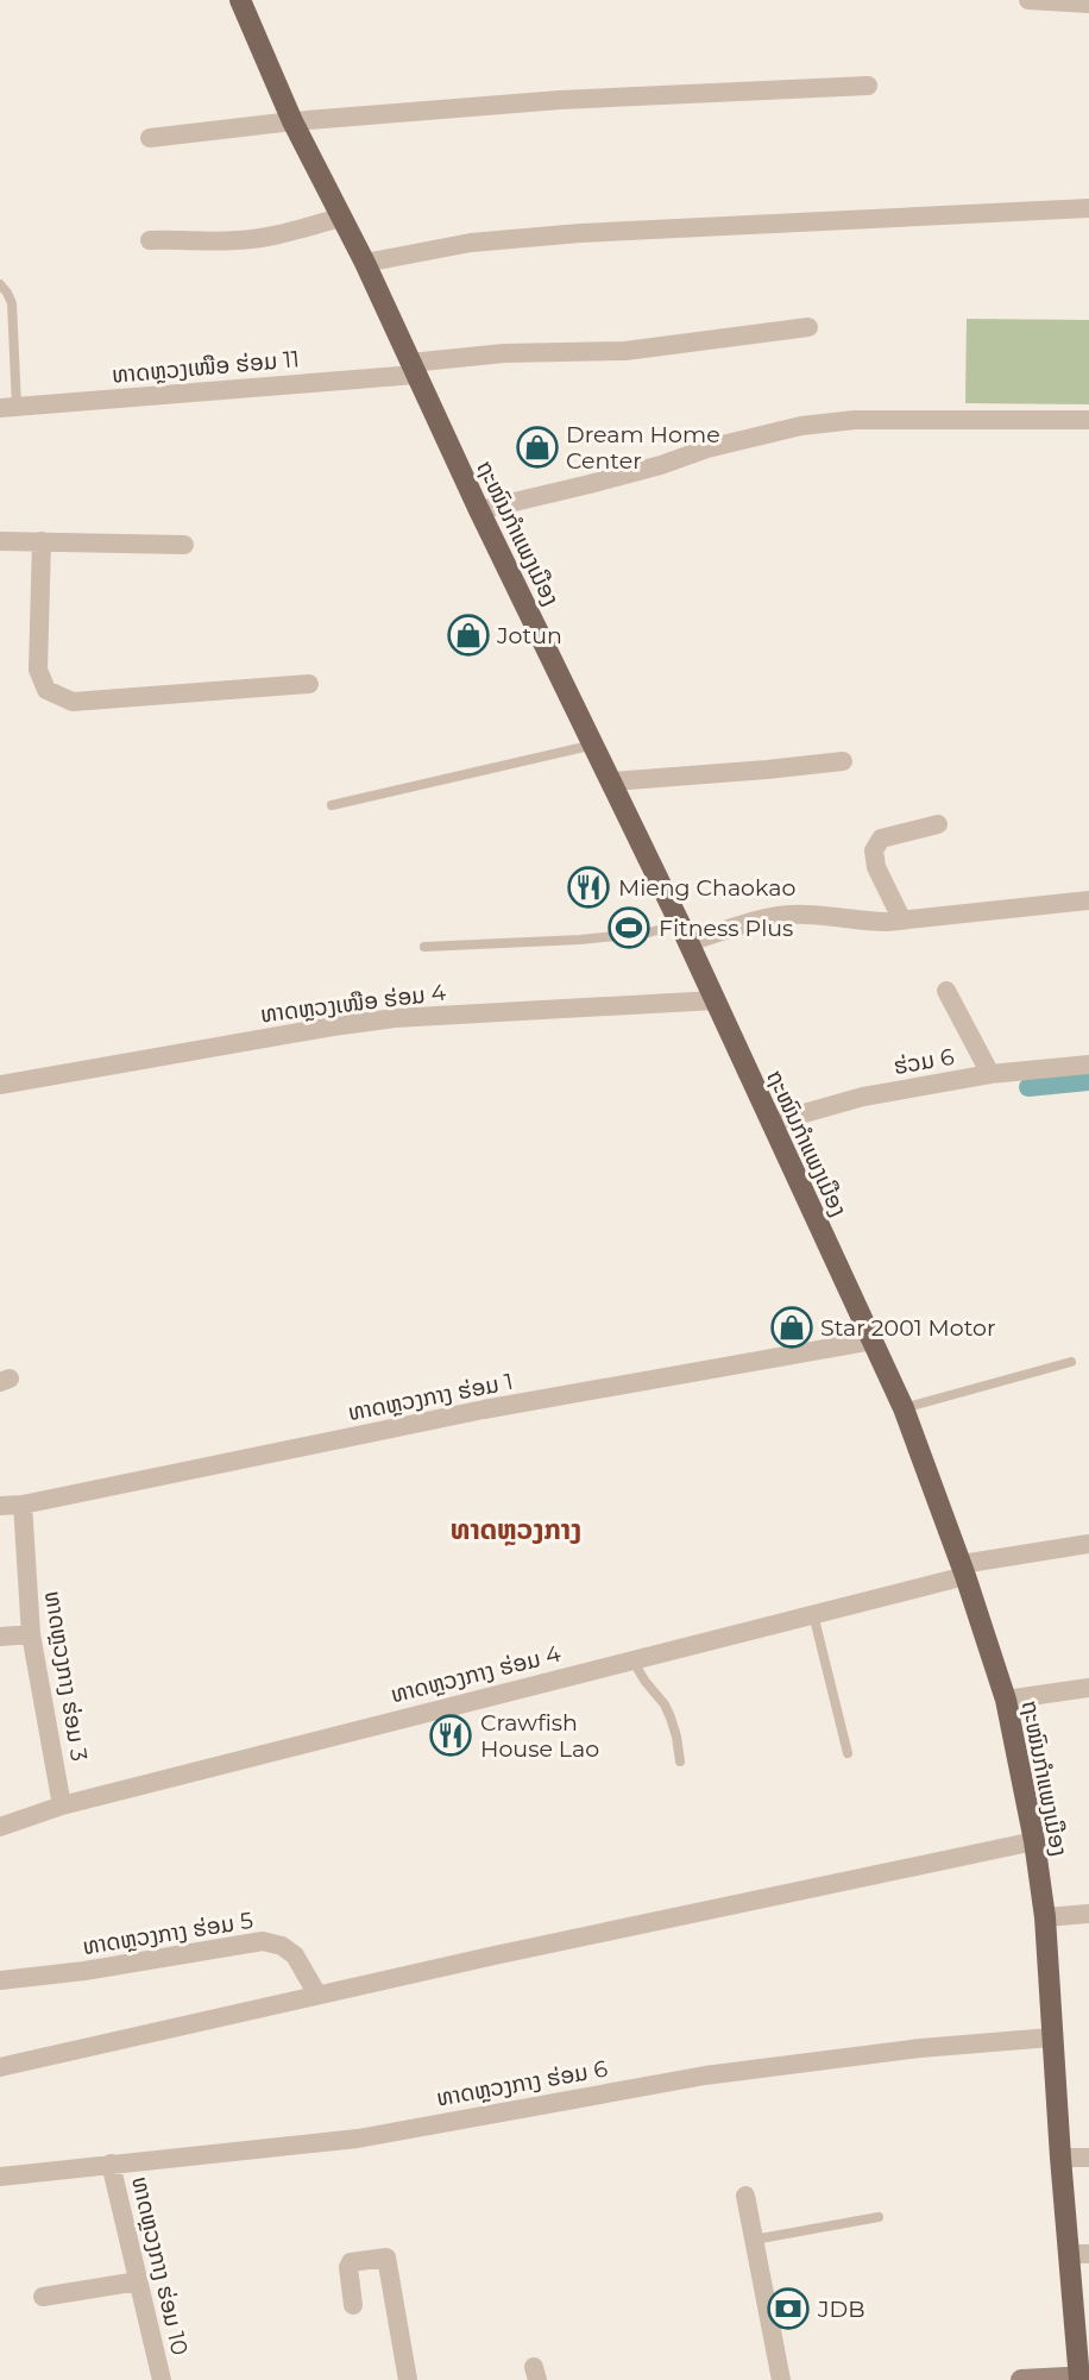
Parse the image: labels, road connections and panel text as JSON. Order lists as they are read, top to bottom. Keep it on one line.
{"streets":{"main road":["ຖະໜົນກຳແພງເມືອງ"],"street":["ທາດຫຼວງເໜືອ ຮ່ອມ 11","ທາດຫຼວງເໜືອ ຮ່ອມ 4","ຮ່ວມ 6","ທາດຫຼວງກາງ ຮ່ອມ 1","ທາດຫຼວງກາງ ຮ່ອມ 4","ທາດຫຼວງກາງ ຮ່ອມ 3","ທາດຫຼວງກາງ ຮ່ອມ 5","ທາດຫຼວງກາງ ຮ່ອມ 6","ທາດຫຼວງກາງ ຮ່ອມ 10"]},"crossings":[["ທາດຫຼວງເໜືອ ຮ່ອມ 11","ຖະໜົນກຳແພງເມືອງ"],["ຖະໜົນກຳແພງເມືອງ","ທາດຫຼວງເໜືອ ຮ່ອມ 4"],["ຖະໜົນກຳແພງເມືອງ","ຮ່ວມ 6"],["ຖະໜົນກຳແພງເມືອງ","ທາດຫຼວງກາງ ຮ່ອມ 1"],["ຖະໜົນກຳແພງເມືອງ","ທາດຫຼວງກາງ ຮ່ອມ 4"],["ຖະໜົນກຳແພງເມືອງ","ທາດຫຼວງກາງ ຮ່ອມ 6"],["ທາດຫຼວງກາງ ຮ່ອມ 1","ທາດຫຼວງກາງ ຮ່ອມ 3"],["ທາດຫຼວງກາງ ຮ່ອມ 4","ທາດຫຼວງກາງ ຮ່ອມ 3"],["ທາດຫຼວງກາງ ຮ່ອມ 6","ທາດຫຼວງກາງ ຮ່ອມ 10"]],"districts":["ທາດຫຼວງກາງ"],"places":{"shop":["Dream Home Center","Jotun","Star 2001 Motor"],"restaurant":["Mieng Chaokao","Crawfish House Lao"],"sports":["Fitness Plus"],"bank":["JDB"]}}
